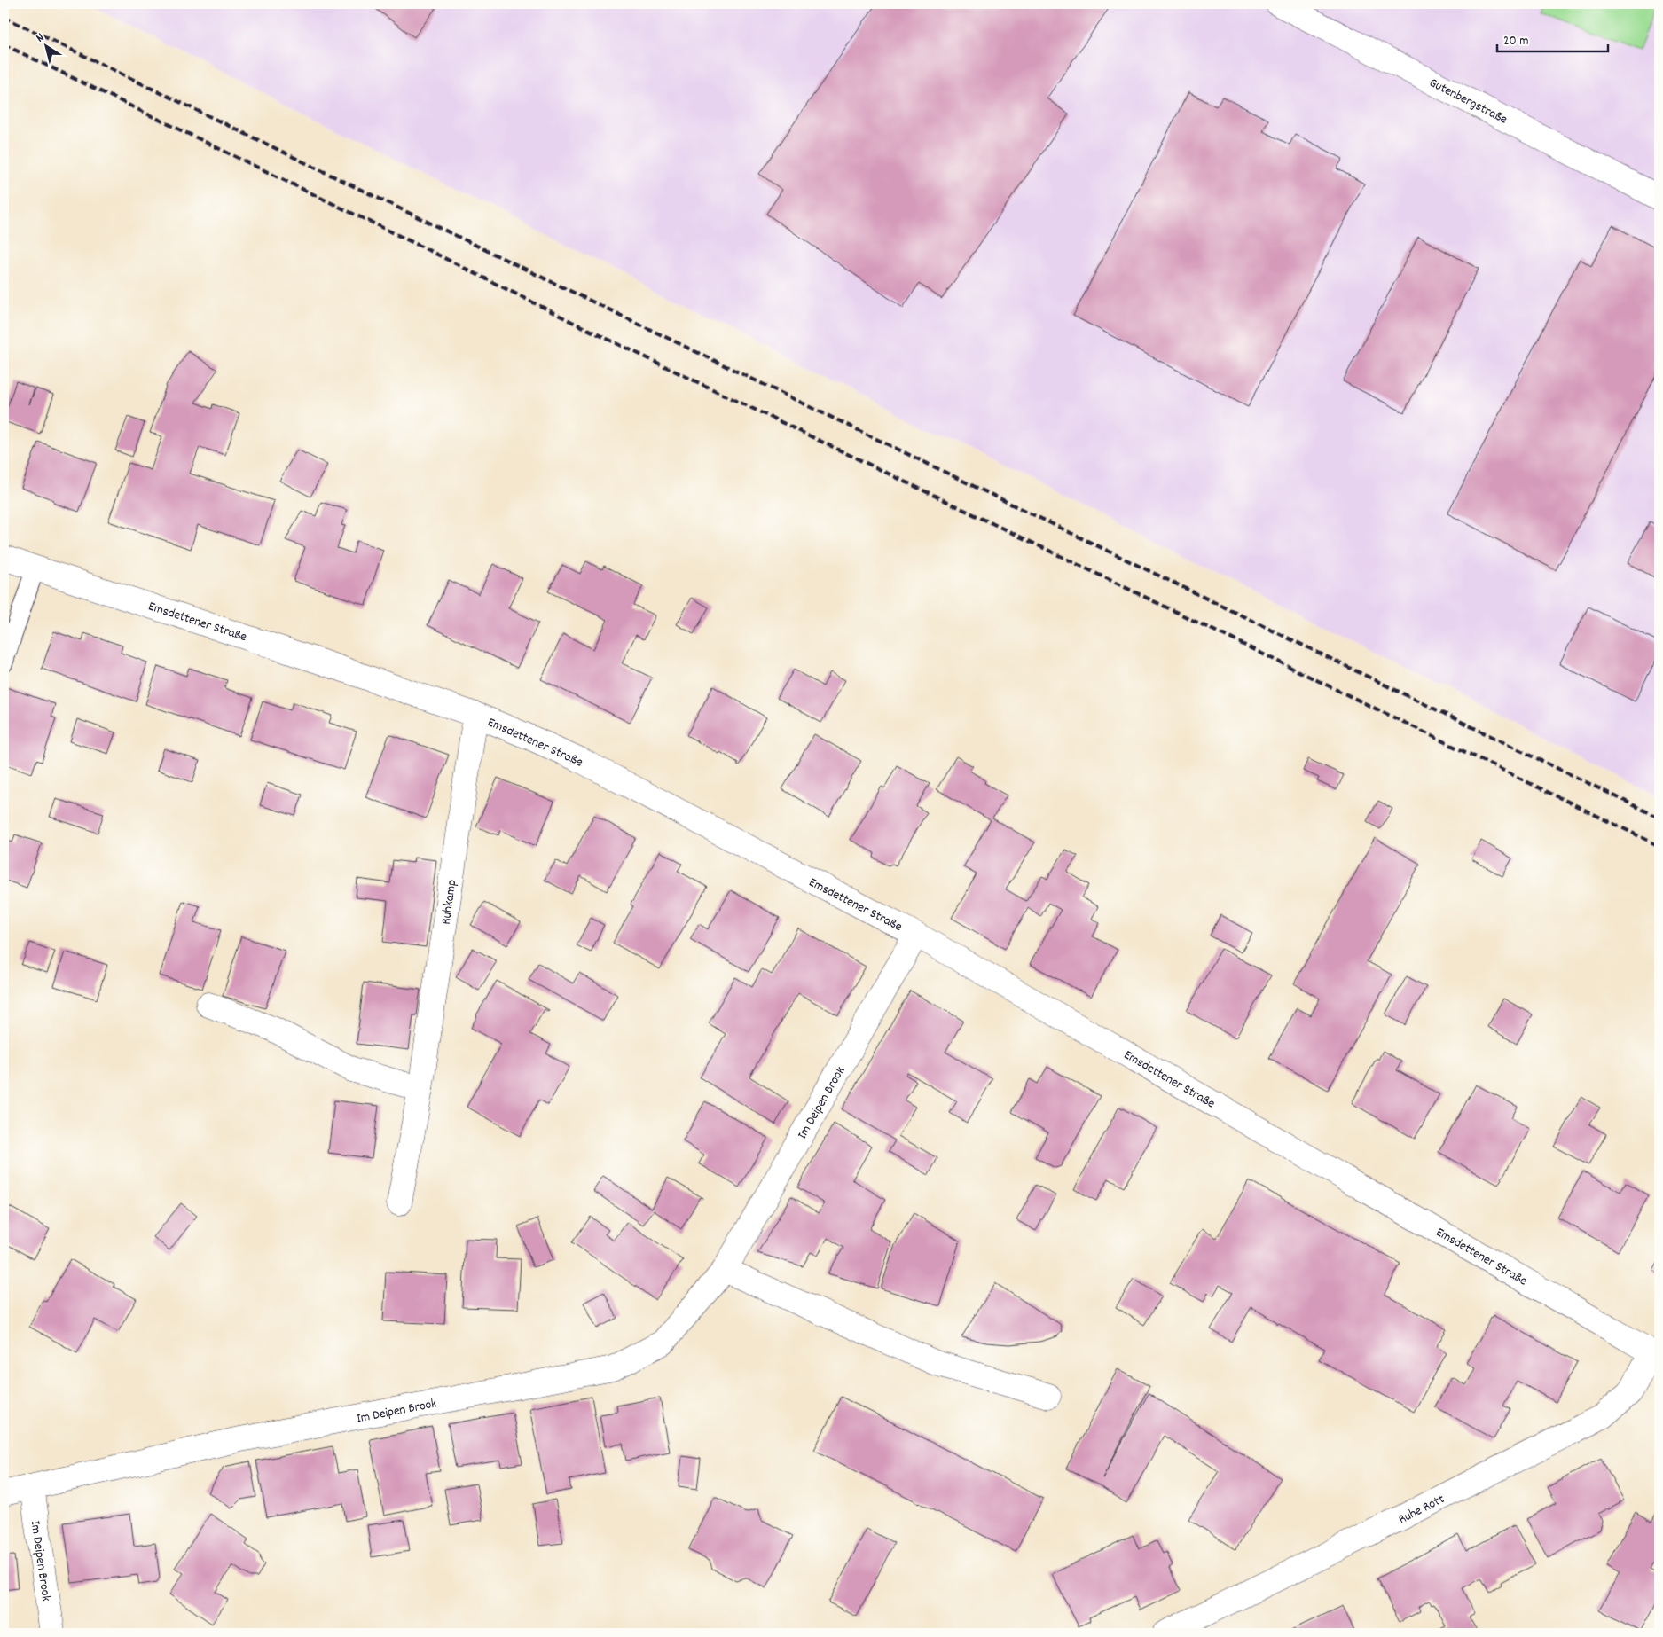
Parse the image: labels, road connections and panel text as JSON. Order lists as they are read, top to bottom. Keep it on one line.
{"streets":{"street":["Gutenbergstraße","Emsdettener Straße","Ruhkamp","Im Deipen Brook","Ruhe Rott"]},"crossings":[["Emsdettener Straße","Ruhkamp"],["Emsdettener Straße","Im Deipen Brook"],["Emsdettener Straße","Ruhe Rott"]],"scale_bar":"20 m","north":"top left"}
